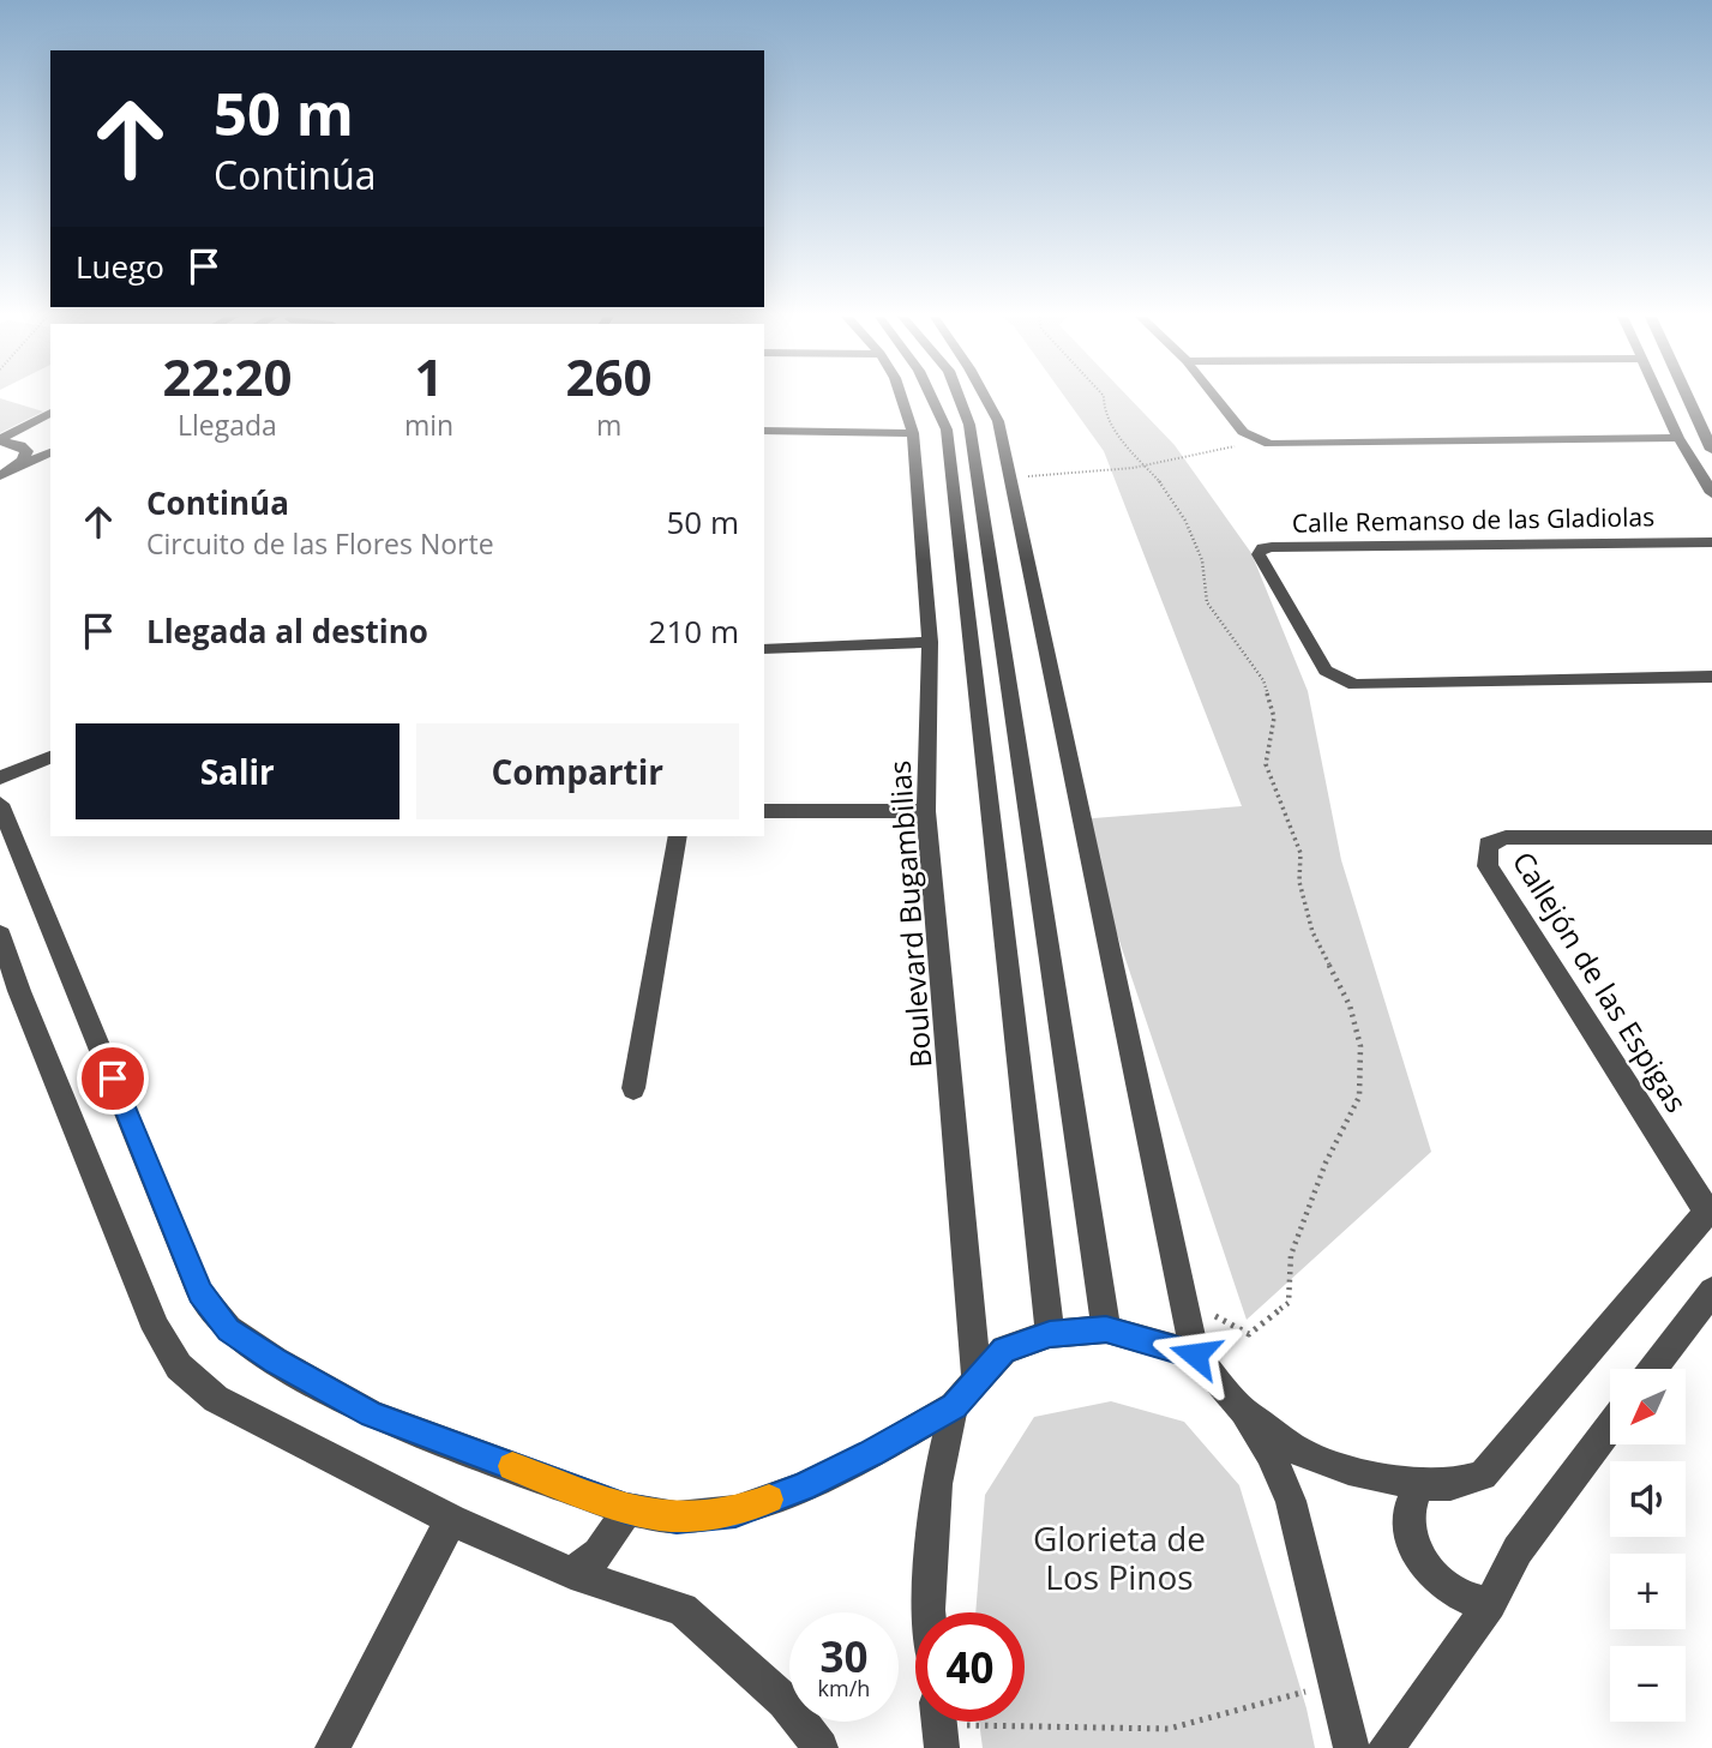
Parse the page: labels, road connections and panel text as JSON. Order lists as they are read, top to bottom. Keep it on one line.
{"streets":{"street":["Calle Remanso de las Gladiolas","Boulevard Bugambilias","Callejón de las Espigas"]},"parks":["Glorieta de Los Pinos"],"north":"bottom left","page":{"turn":["50 m","Continúa"],"then":"Luego","eta":["22:20","Llegada","1","min","260","m"],"list":[{"name":"Continúa","note":"Circuito de las Flores Norte","value":"50 m"},{"name":"Llegada al destino","value":"210 m"}],"buttons":["Salir","Compartir"],"map_buttons":["+","−"],"speed":"30 km/h","limit":"40"}}
